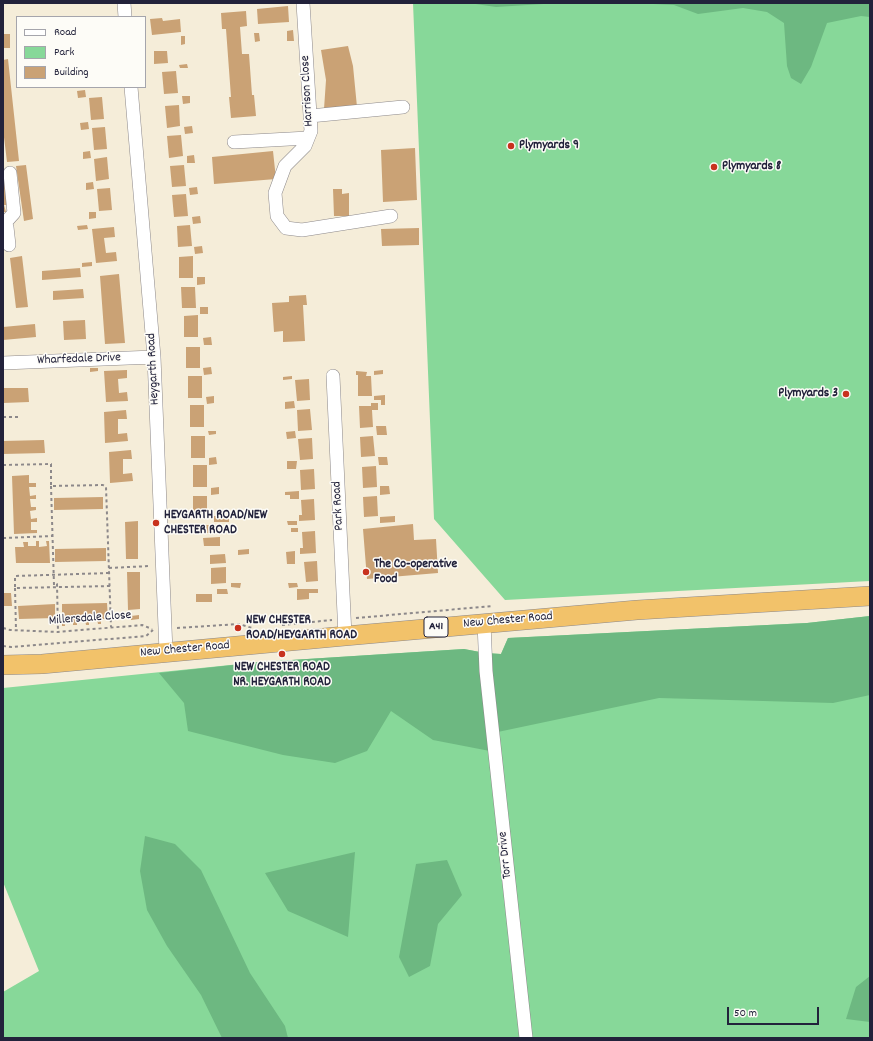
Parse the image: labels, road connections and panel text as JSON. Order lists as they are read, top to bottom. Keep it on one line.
{"streets":{"highway":["New Chester Road","A41"],"street":["Harrison Close","Wharfedale Drive","Heygarth Road","Park Road","Torr Drive"],"path":["Millersdale Close"]},"crossings":[["Wharfedale Drive","Heygarth Road"],["Heygarth Road","New Chester Road"],["Park Road","New Chester Road"],["New Chester Road","Torr Drive"]],"places":["Plymyards 9","Plymyards 8","Plymyards 3","HEYGARTH ROAD/NEW CHESTER ROAD","The Co-operative Food","NEW CHESTER ROAD/HEYGARTH ROAD","NEW CHESTER ROAD NR. HEYGARTH ROAD"],"legend":["Road","Park","Building"],"scale_bar":"50 m"}
